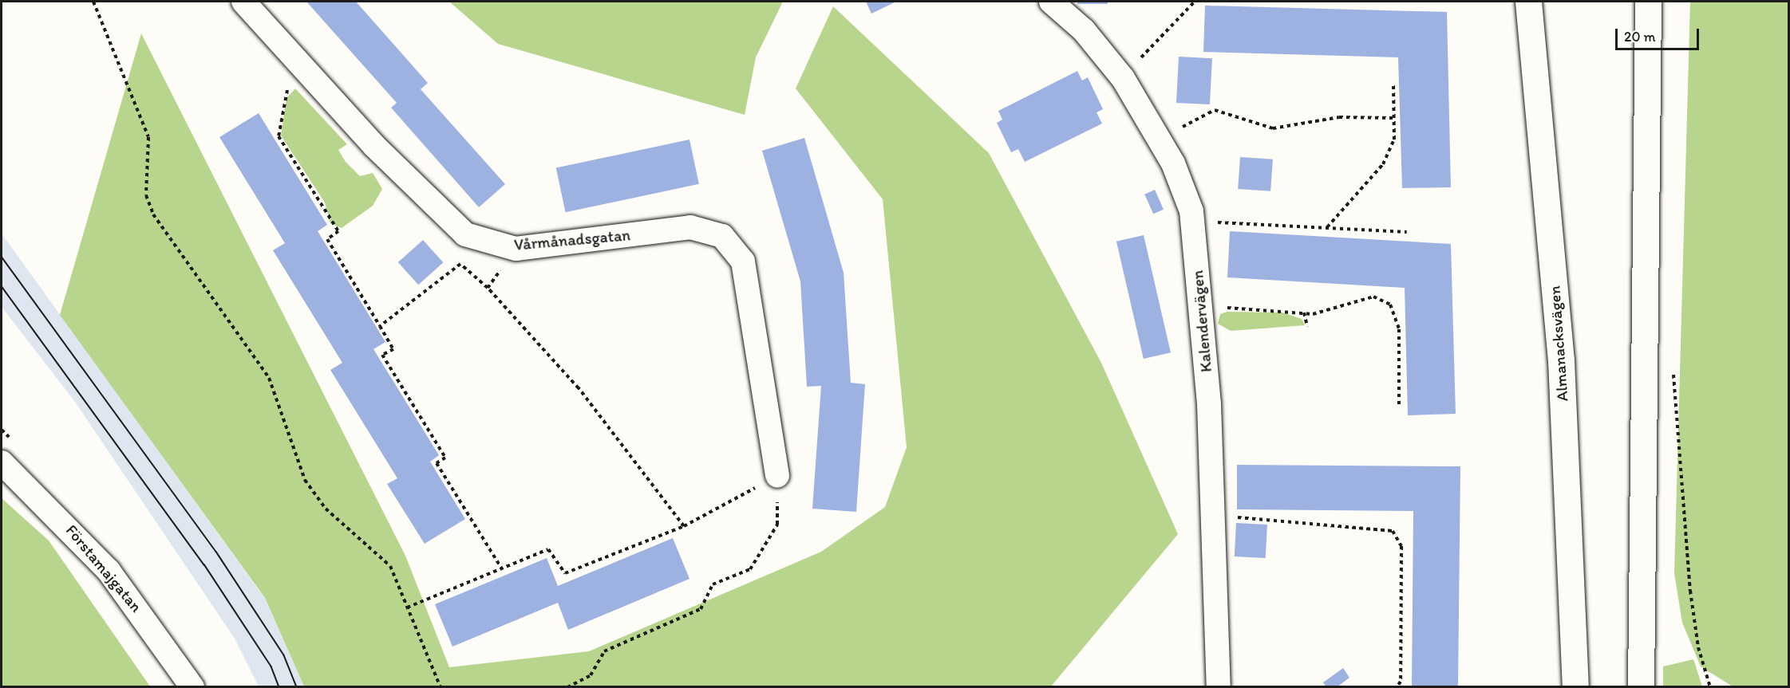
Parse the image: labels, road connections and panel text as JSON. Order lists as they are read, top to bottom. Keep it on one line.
{"streets":{"main road":["Almanacksvägen"],"street":["Vårmånadsgatan","Kalendervägen","Förstamajgatan"]},"scale_bar":"20 m"}
